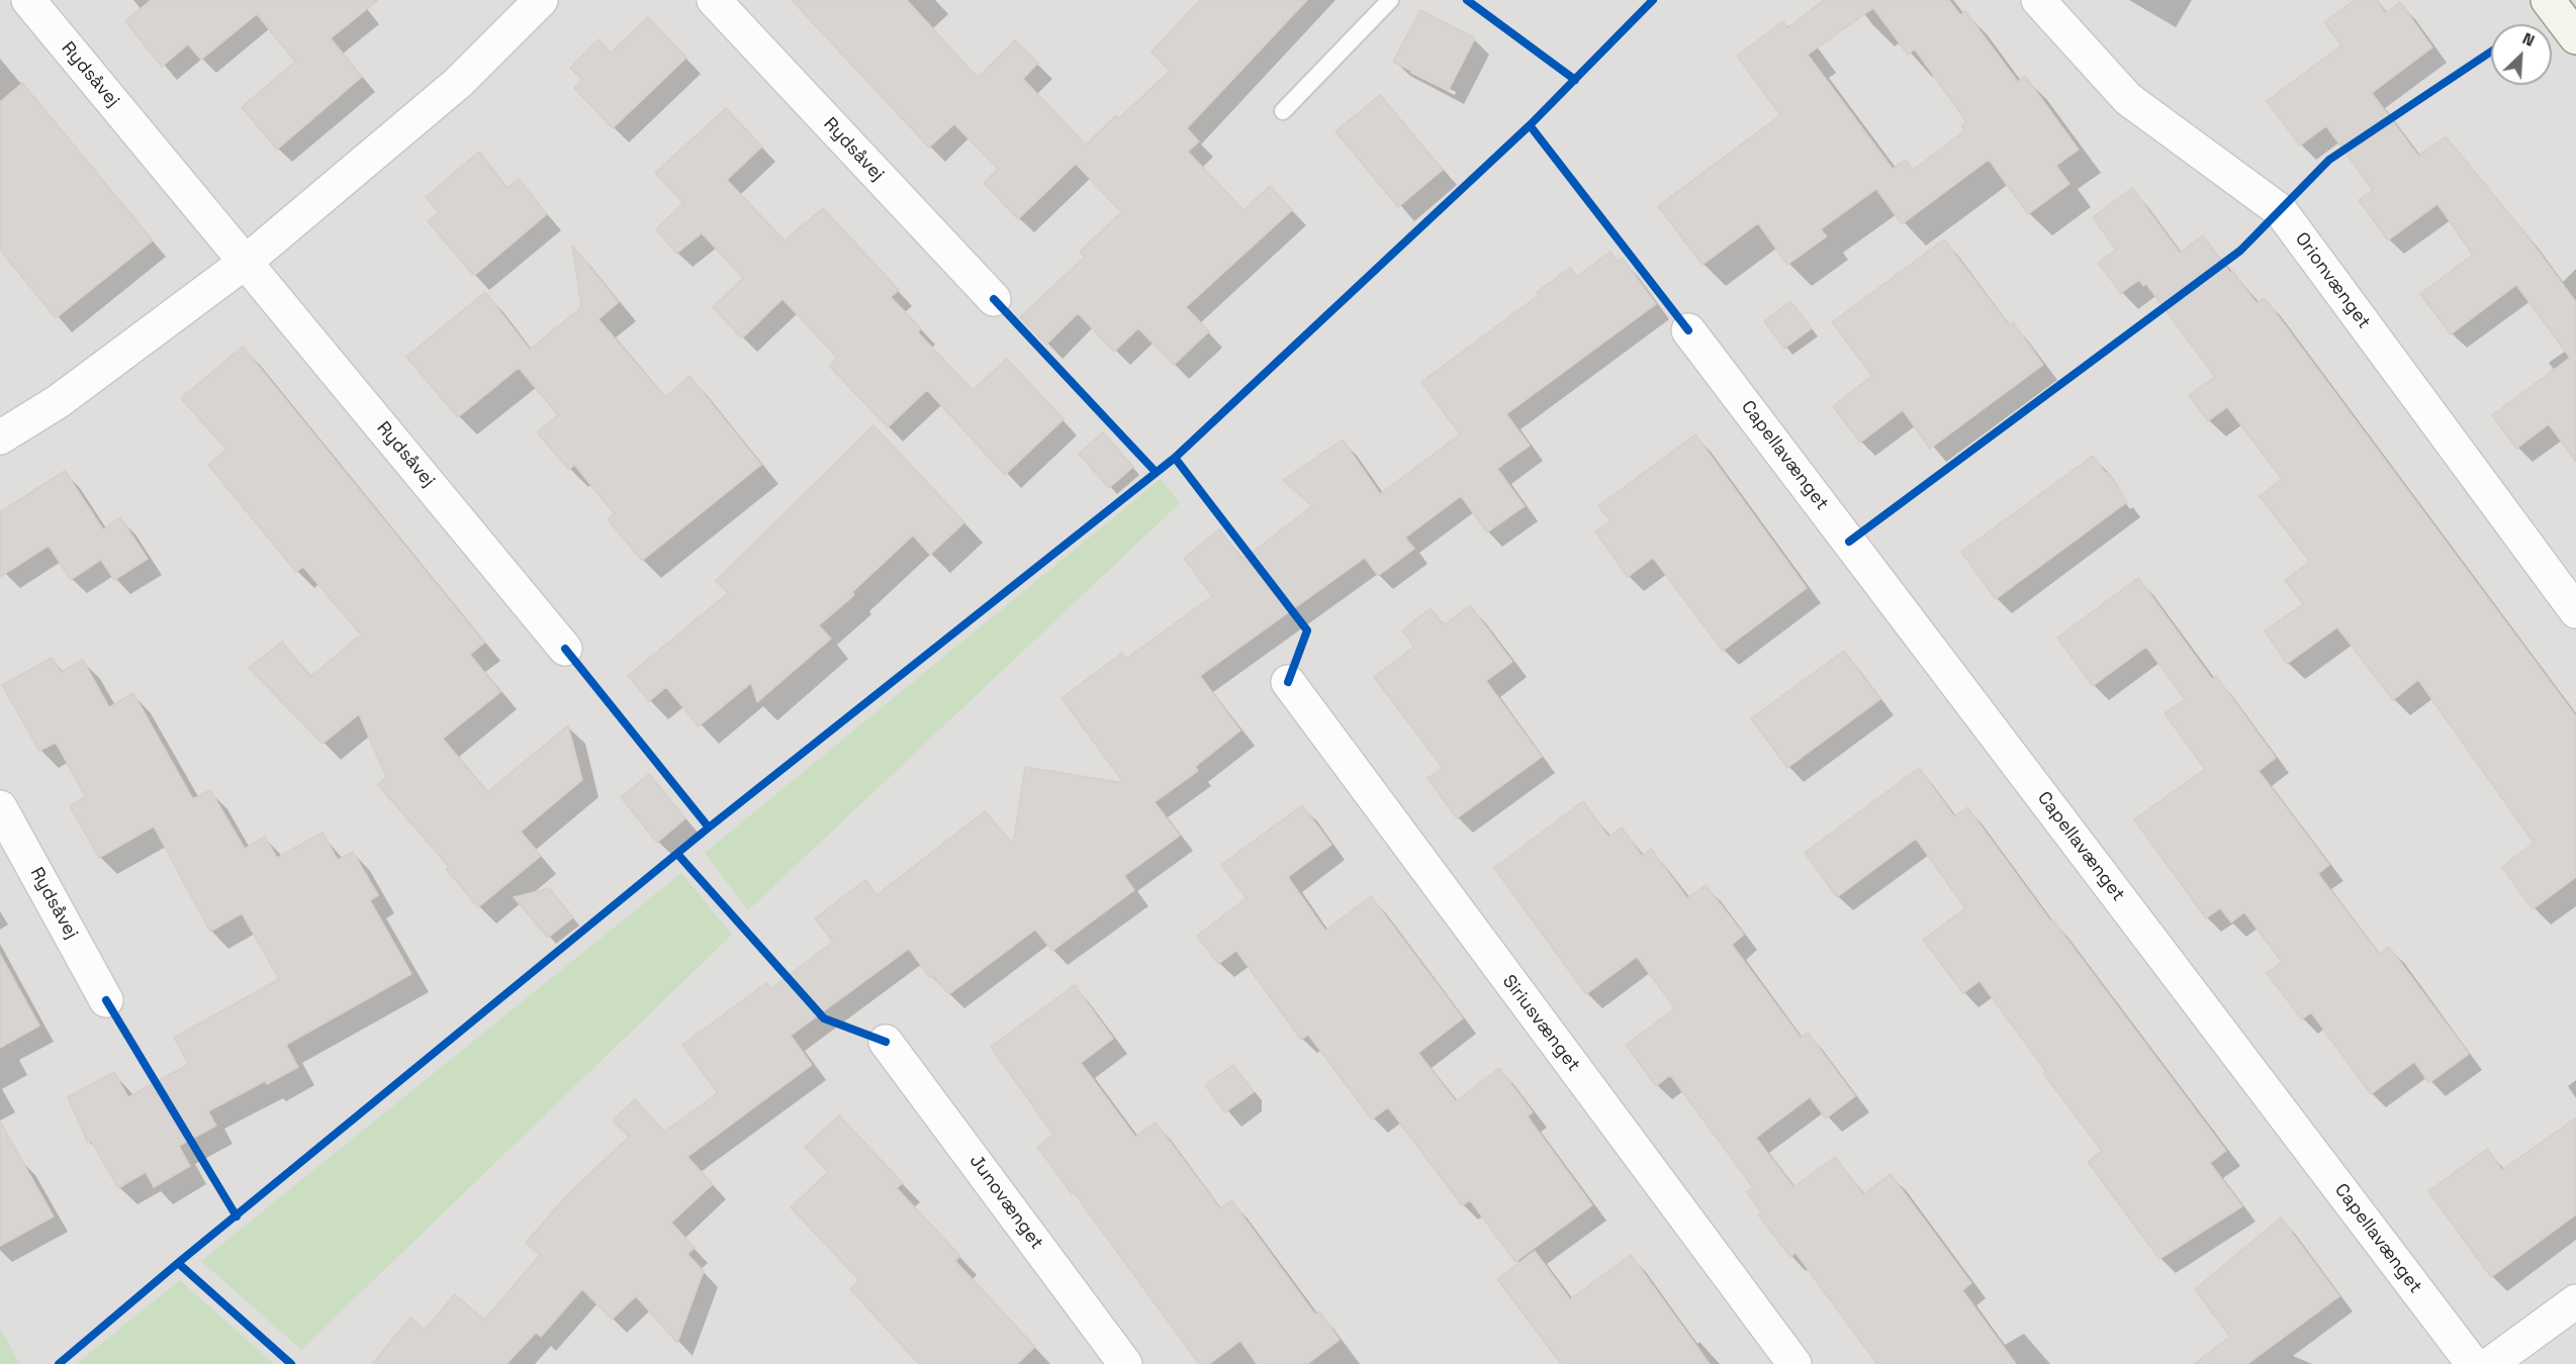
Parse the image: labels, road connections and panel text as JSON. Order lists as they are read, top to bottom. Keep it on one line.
{"streets":{"street":["Rydsåvej","Orionvænget","Capellavænget","Siriusvænget","Junovænget"]},"north":"top right"}
